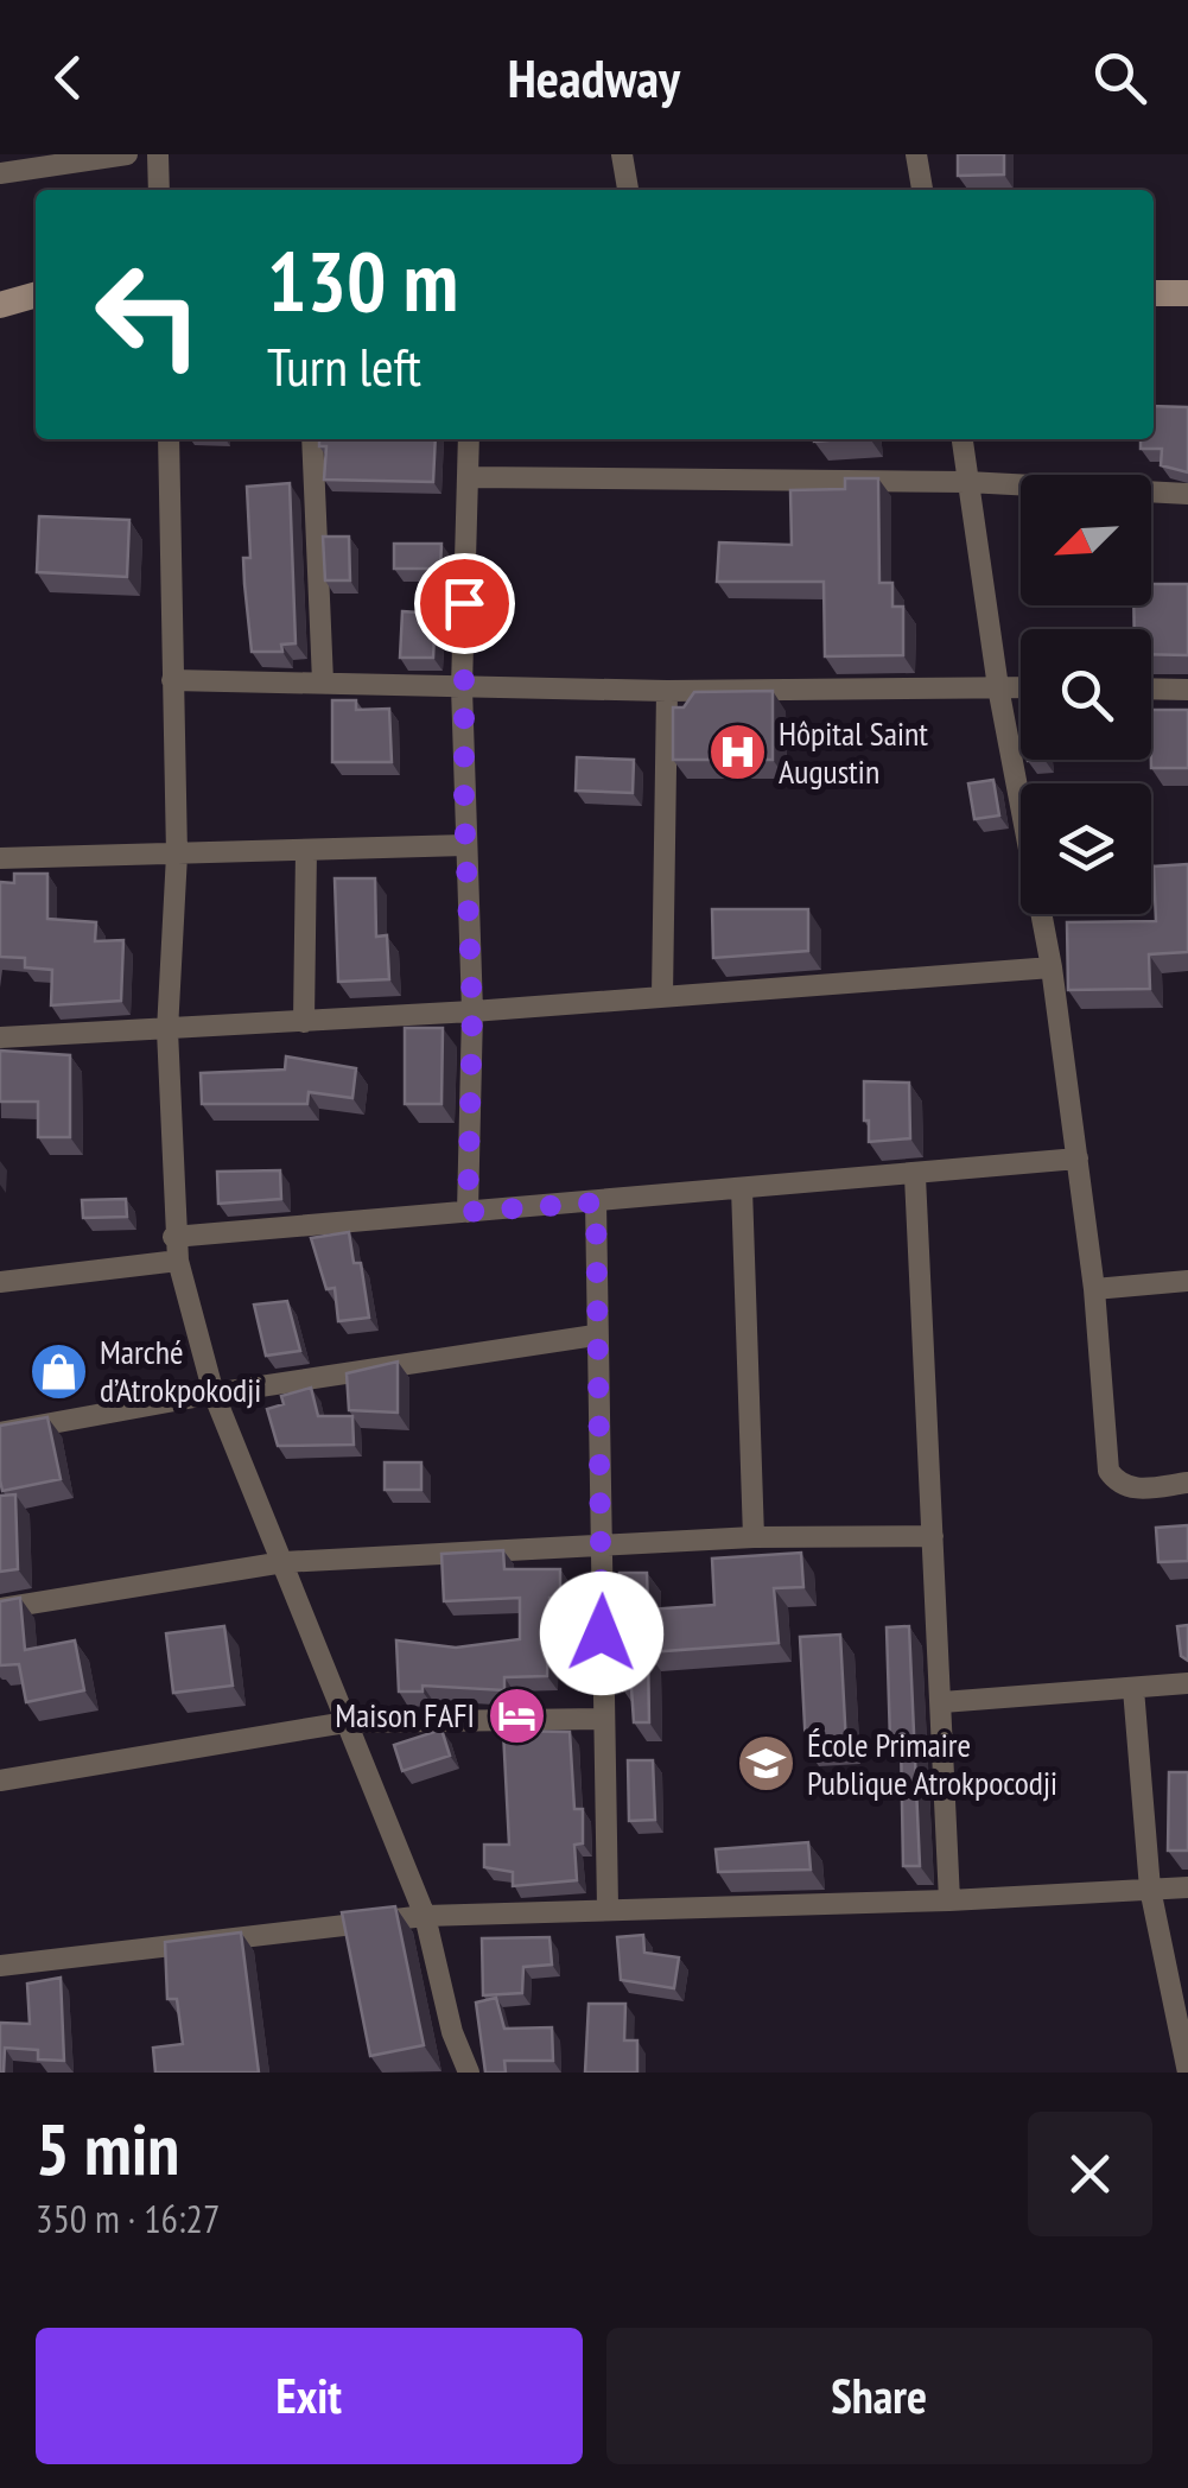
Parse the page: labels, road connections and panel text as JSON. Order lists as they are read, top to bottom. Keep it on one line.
{"places":{"hospital":["Hôpital Saint Augustin"],"shop":["Marché d’Atrokpokodji"],"hotel":["Maison FAFI"],"school or university":["École Primaire Publique Atrokpocodji"]},"north":"bottom left","page":{"header":"Headway","turn":["130 m","Turn left"],"heading":["5 min","350 m · 16:27"],"buttons":["Exit","Share"]}}
